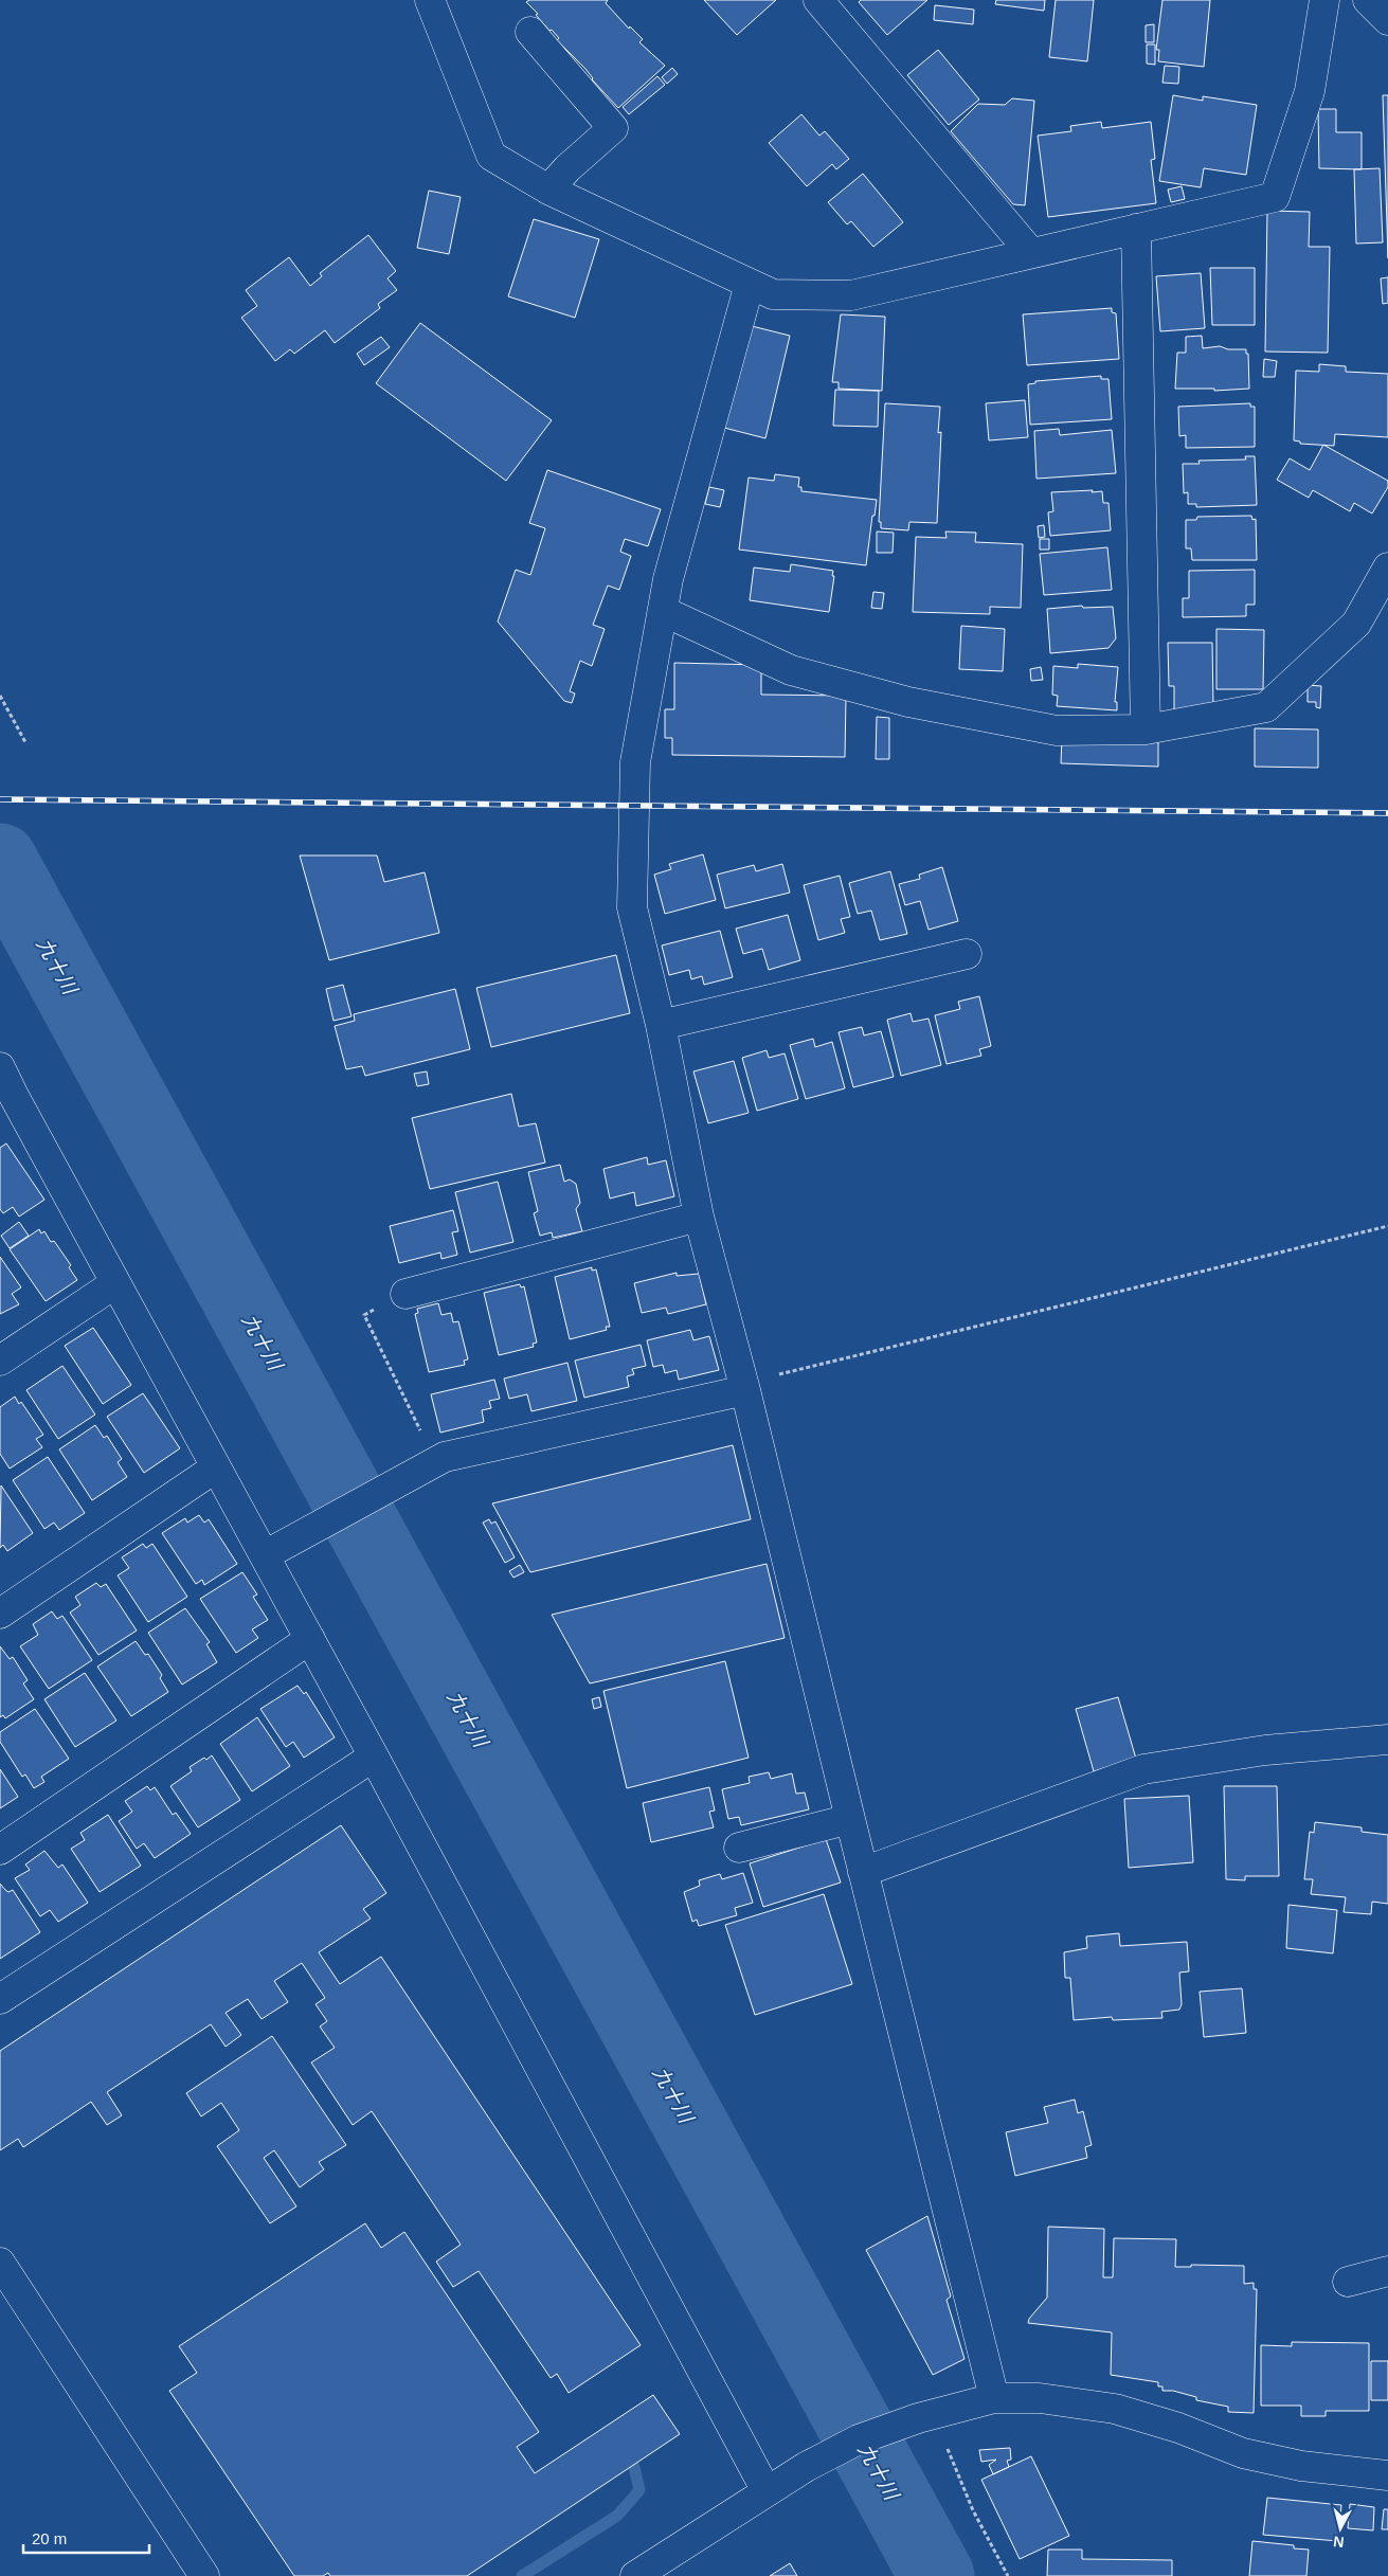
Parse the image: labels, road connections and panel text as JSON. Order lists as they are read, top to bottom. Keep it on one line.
{"water":["九十川"],"scale_bar":"20 m","north":"bottom"}
